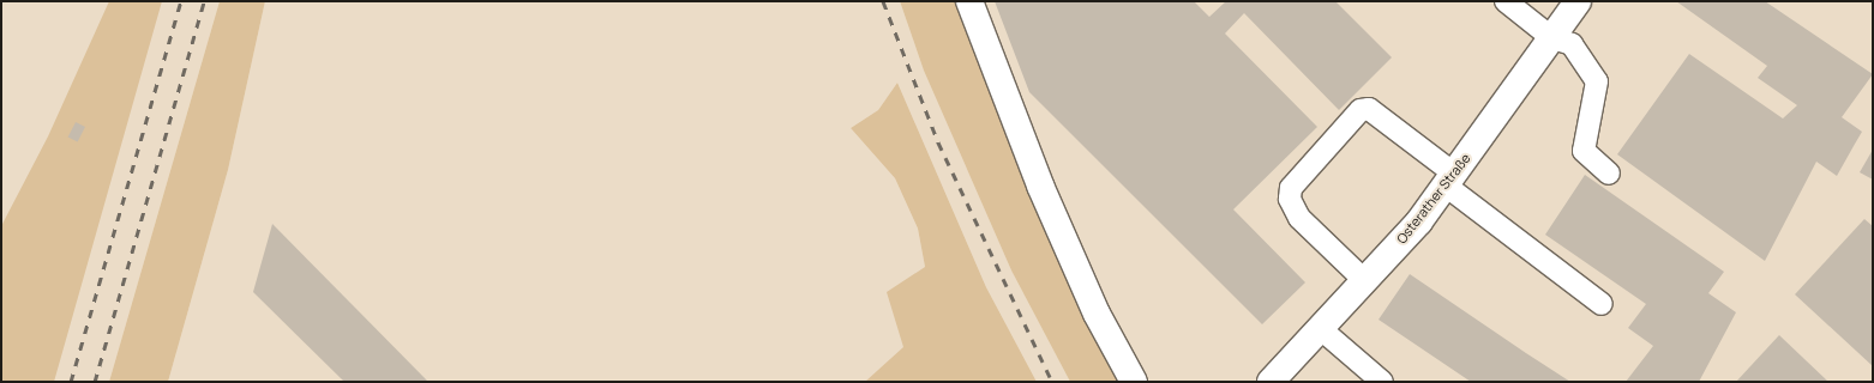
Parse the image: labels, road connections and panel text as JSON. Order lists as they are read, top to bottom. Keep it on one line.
{"streets":{"street":["Osterather Straße"]}}
